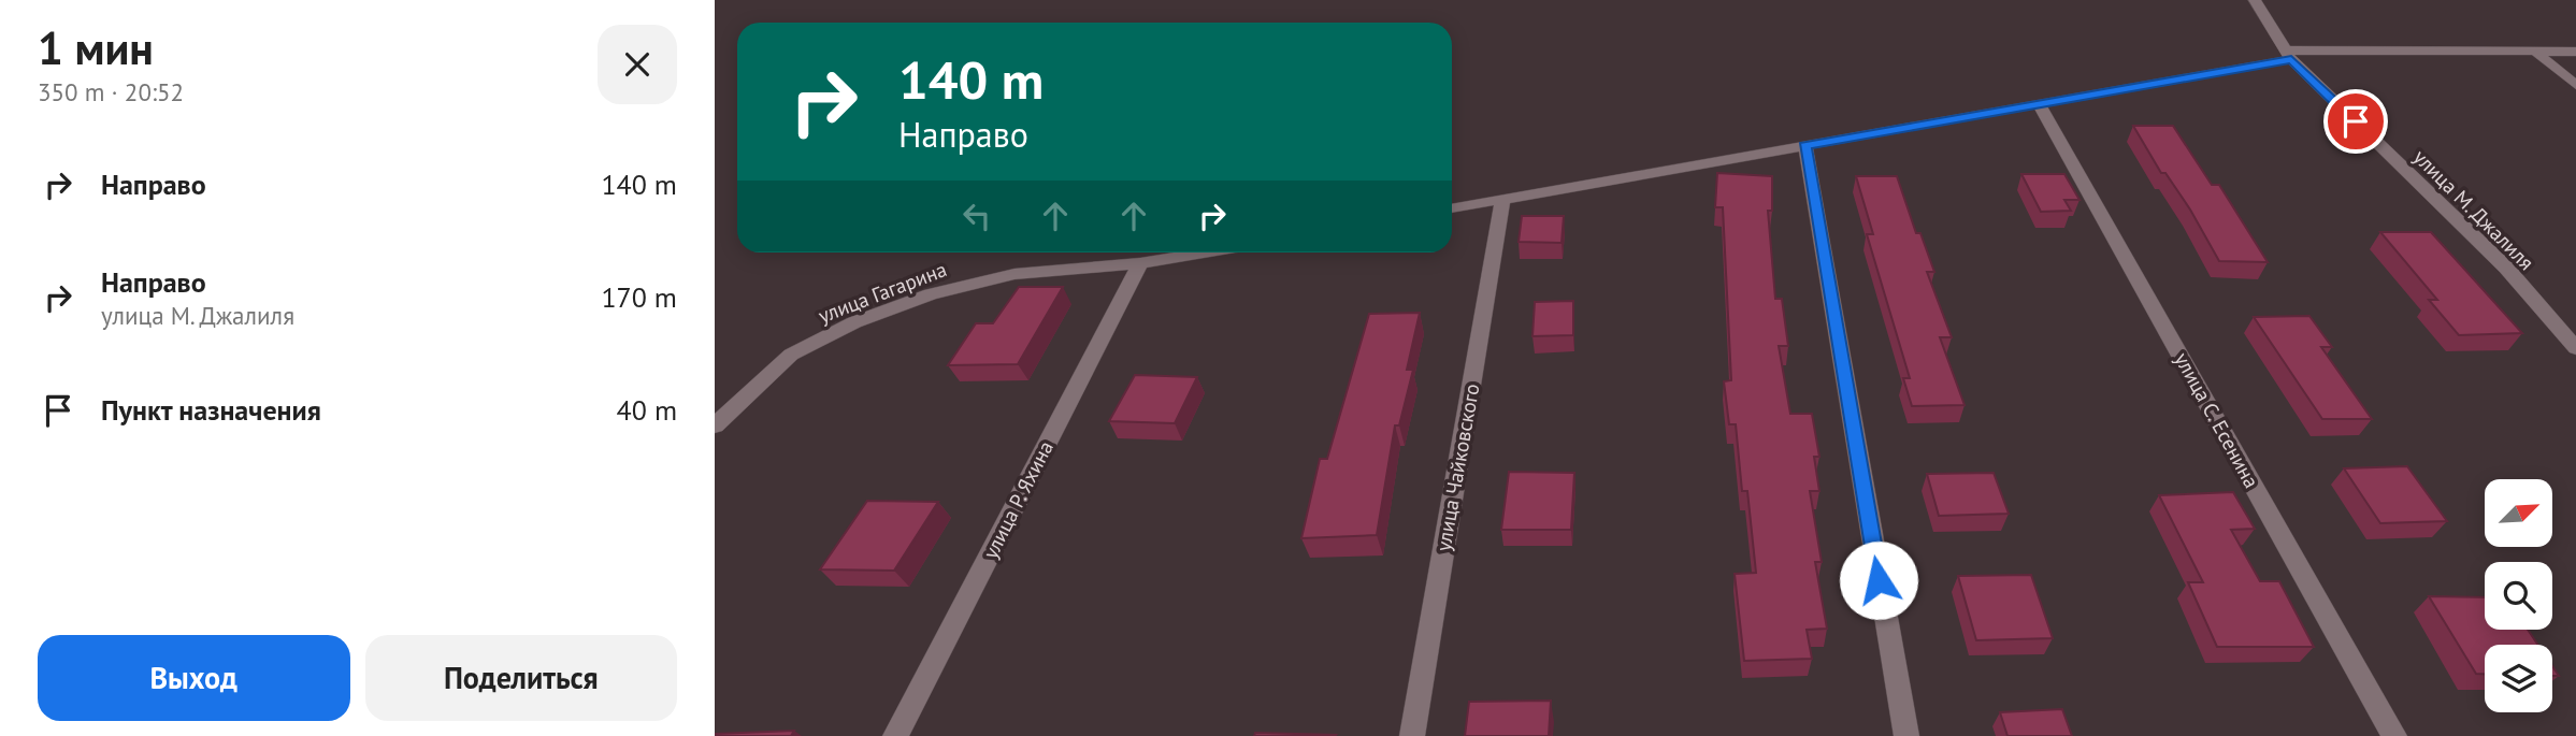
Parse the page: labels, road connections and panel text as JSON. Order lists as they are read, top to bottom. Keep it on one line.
{"streets":{"street":["улица М. Джалиля","улица Гагарина","улица С. Есенина","улица Чайковского","улица Р. Яхина"]},"crossings":[["улица Гагарина","улица Р. Яхина"]],"north":"top right","page":{"heading":["1 мин","350 m · 20:52"],"turn":["140 m","Направо"],"list":[{"name":"Направо","value":"140 m"},{"name":"Направо","note":"улица М. Джалиля","value":"170 m"},{"name":"Пункт назначения","value":"40 m"}],"buttons":["Выход","Поделиться"]}}
